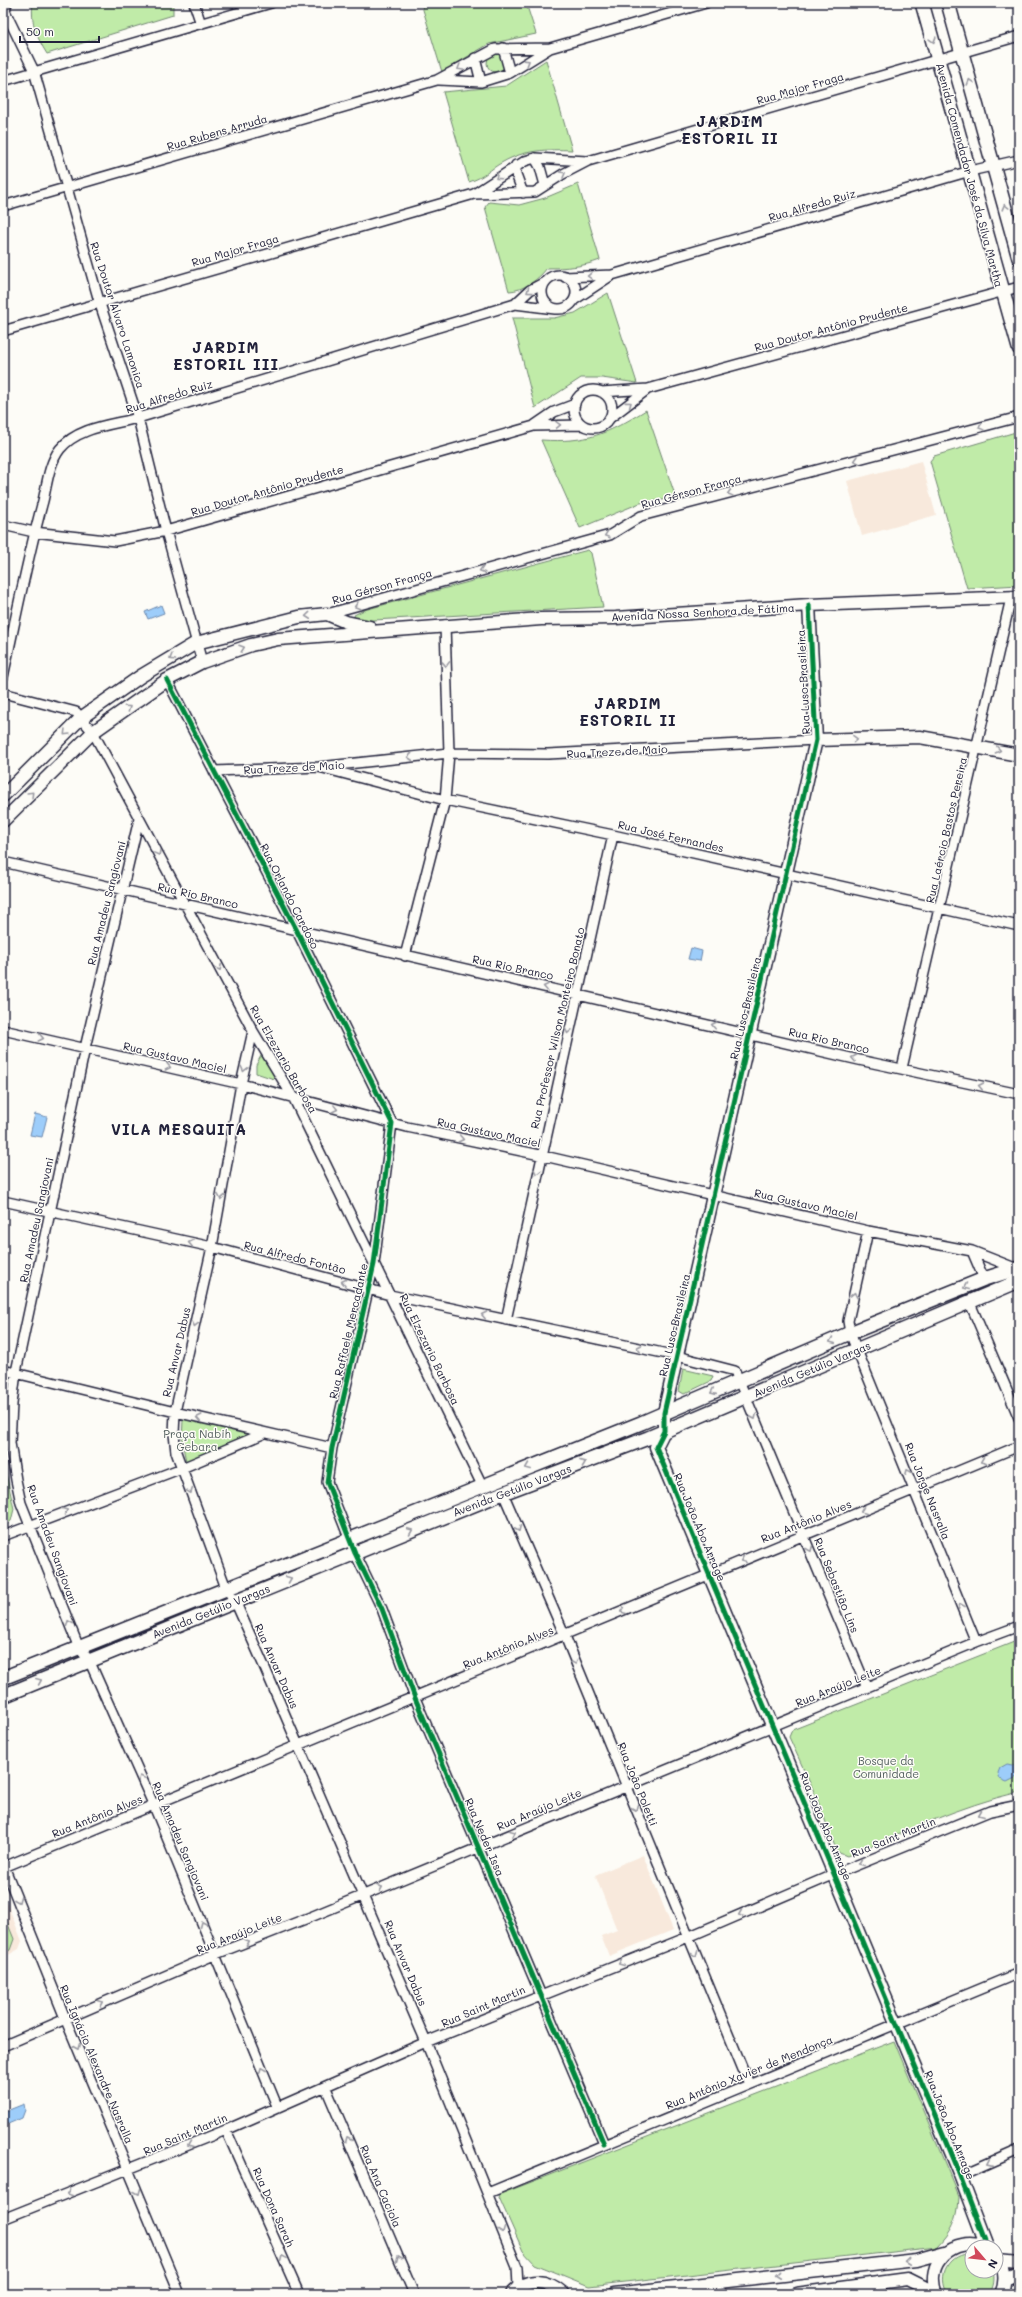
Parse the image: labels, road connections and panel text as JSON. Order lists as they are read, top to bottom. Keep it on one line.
{"streets":{"main road":["Avenida Comendador José da Silva Martha","Avenida Getúlio Vargas"],"street":["Rua Major Fraga","Rua Rubens Arruda","Rua Alfredo Ruiz","Rua Doutor Alvaro Lamonica","Rua Doutor Antônio Prudente","Rua Gérson França","Avenida Nossa Senhora de Fátima","Rua Luso-Brasileira","Rua Treze de Maio","Rua Laércio Bastos Pereira","Rua José Fernandes","Rua Rio Branco","Rua Orlando Cardoso","Rua Amadeu Sangiovani","Rua Professor Wilson Monteiro Bonato","Rua Gustavo Maciel","Rua Elzezario Barbosa","Rua Alfredo Fontão","Rua Raffaele Mercadante","Rua Anvar Dabus","Rua Jorge Nasralla","Rua Antônio Alves","Rua João Abo Arrage","Rua Sebastião Lins","Rua Araújo Leite","Rua João Poletti","Rua Neder Issa","Rua Saint Martin","Rua Ignácio Alexandre Nasralla","Rua Antônio Xavier de Mendonça","Rua Ana Caciola","Rua Dona Sarah"]},"crossings":[["Rua Major Fraga","Avenida Comendador José da Silva Martha"],["Rua Major Fraga","Rua Doutor Alvaro Lamonica"],["Rua Rubens Arruda","Rua Doutor Alvaro Lamonica"],["Avenida Comendador José da Silva Martha","Rua Alfredo Ruiz"],["Avenida Comendador José da Silva Martha","Rua Doutor Antônio Prudente"],["Rua Alfredo Ruiz","Rua Doutor Alvaro Lamonica"],["Rua Alfredo Ruiz","Rua Doutor Antônio Prudente"],["Rua Doutor Alvaro Lamonica","Rua Doutor Antônio Prudente"],["Rua Doutor Alvaro Lamonica","Avenida Nossa Senhora de Fátima"],["Rua Gérson França","Avenida Nossa Senhora de Fátima"],["Avenida Nossa Senhora de Fátima","Rua Luso-Brasileira"],["Avenida Nossa Senhora de Fátima","Rua Laércio Bastos Pereira"],["Avenida Nossa Senhora de Fátima","Rua Orlando Cardoso"],["Avenida Nossa Senhora de Fátima","Rua Elzezario Barbosa"],["Rua Luso-Brasileira","Rua Treze de Maio"],["Rua Luso-Brasileira","Rua José Fernandes"],["Rua Luso-Brasileira","Rua Rio Branco"],["Rua Luso-Brasileira","Rua Gustavo Maciel"],["Rua Luso-Brasileira","Rua Alfredo Fontão"],["Rua Luso-Brasileira","Avenida Getúlio Vargas"],["Rua Treze de Maio","Rua Laércio Bastos Pereira"],["Rua Treze de Maio","Rua José Fernandes"],["Rua Treze de Maio","Rua Orlando Cardoso"],["Rua Laércio Bastos Pereira","Rua José Fernandes"],["Rua Laércio Bastos Pereira","Rua Rio Branco"],["Rua José Fernandes","Rua Professor Wilson Monteiro Bonato"],["Rua Rio Branco","Rua Orlando Cardoso"],["Rua Rio Branco","Rua Amadeu Sangiovani"],["Rua Rio Branco","Rua Professor Wilson Monteiro Bonato"],["Rua Rio Branco","Rua Elzezario Barbosa"],["Rua Orlando Cardoso","Rua Gustavo Maciel"],["Rua Orlando Cardoso","Rua Raffaele Mercadante"],["Rua Amadeu Sangiovani","Rua Gustavo Maciel"],["Rua Amadeu Sangiovani","Rua Elzezario Barbosa"],["Rua Amadeu Sangiovani","Rua Alfredo Fontão"],["Rua Amadeu Sangiovani","Avenida Getúlio Vargas"],["Rua Amadeu Sangiovani","Rua Antônio Alves"],["Rua Amadeu Sangiovani","Rua Araújo Leite"],["Rua Amadeu Sangiovani","Rua Saint Martin"],["Rua Professor Wilson Monteiro Bonato","Rua Gustavo Maciel"],["Rua Professor Wilson Monteiro Bonato","Rua Alfredo Fontão"],["Rua Gustavo Maciel","Rua Elzezario Barbosa"],["Rua Gustavo Maciel","Rua Raffaele Mercadante"],["Rua Gustavo Maciel","Rua Anvar Dabus"],["Rua Gustavo Maciel","Avenida Getúlio Vargas"],["Rua Elzezario Barbosa","Rua Alfredo Fontão"],["Rua Elzezario Barbosa","Rua Raffaele Mercadante"],["Rua Elzezario Barbosa","Rua Anvar Dabus"],["Rua Elzezario Barbosa","Avenida Getúlio Vargas"],["Rua Alfredo Fontão","Rua Raffaele Mercadante"],["Rua Alfredo Fontão","Rua Anvar Dabus"],["Rua Alfredo Fontão","Avenida Getúlio Vargas"],["Rua Alfredo Fontão","Rua Sebastião Lins"],["Rua Raffaele Mercadante","Avenida Getúlio Vargas"],["Rua Raffaele Mercadante","Rua Neder Issa"],["Rua Anvar Dabus","Avenida Getúlio Vargas"],["Rua Anvar Dabus","Rua Antônio Alves"],["Rua Anvar Dabus","Rua Araújo Leite"],["Rua Anvar Dabus","Rua Saint Martin"],["Rua Anvar Dabus","Rua Antônio Xavier de Mendonça"],["Avenida Getúlio Vargas","Rua Jorge Nasralla"],["Avenida Getúlio Vargas","Rua João Abo Arrage"],["Avenida Getúlio Vargas","Rua Sebastião Lins"],["Avenida Getúlio Vargas","Rua João Poletti"],["Avenida Getúlio Vargas","Rua Neder Issa"],["Rua Jorge Nasralla","Rua Antônio Alves"],["Rua Jorge Nasralla","Rua Araújo Leite"],["Rua Antônio Alves","Rua João Abo Arrage"],["Rua Antônio Alves","Rua Sebastião Lins"],["Rua Antônio Alves","Rua João Poletti"],["Rua Antônio Alves","Rua Neder Issa"],["Rua Antônio Alves","Rua Ignácio Alexandre Nasralla"],["Rua João Abo Arrage","Rua Araújo Leite"],["Rua João Abo Arrage","Rua Saint Martin"],["Rua João Abo Arrage","Rua Antônio Xavier de Mendonça"],["Rua Sebastião Lins","Rua Araújo Leite"],["Rua Araújo Leite","Rua João Poletti"],["Rua Araújo Leite","Rua Neder Issa"],["Rua Araújo Leite","Rua Ignácio Alexandre Nasralla"],["Rua João Poletti","Rua Saint Martin"],["Rua João Poletti","Rua Antônio Xavier de Mendonça"],["Rua Neder Issa","Rua Saint Martin"],["Rua Neder Issa","Rua Antônio Xavier de Mendonça"],["Rua Saint Martin","Rua Ignácio Alexandre Nasralla"],["Rua Saint Martin","Rua Ana Caciola"],["Rua Saint Martin","Rua Dona Sarah"]],"one_way":["Rua Gérson França","Rua Rio Branco","Rua Amadeu Sangiovani","Rua Professor Wilson Monteiro Bonato","Rua Gustavo Maciel","Rua Alfredo Fontão","Rua Anvar Dabus","Rua Jorge Nasralla","Rua Antônio Alves","Rua Sebastião Lins","Rua Araújo Leite","Rua João Poletti","Rua Saint Martin","Rua Ignácio Alexandre Nasralla","Rua Ana Caciola","Rua Dona Sarah"],"districts":["JARDIM ESTORIL II","JARDIM ESTORIL III","JARDIM ESTORIL II","VILA MESQUITA"],"parks":["Praça Nabih Gebara","Bosque da Comunidade"],"scale_bar":"50 m","north":"bottom right"}
